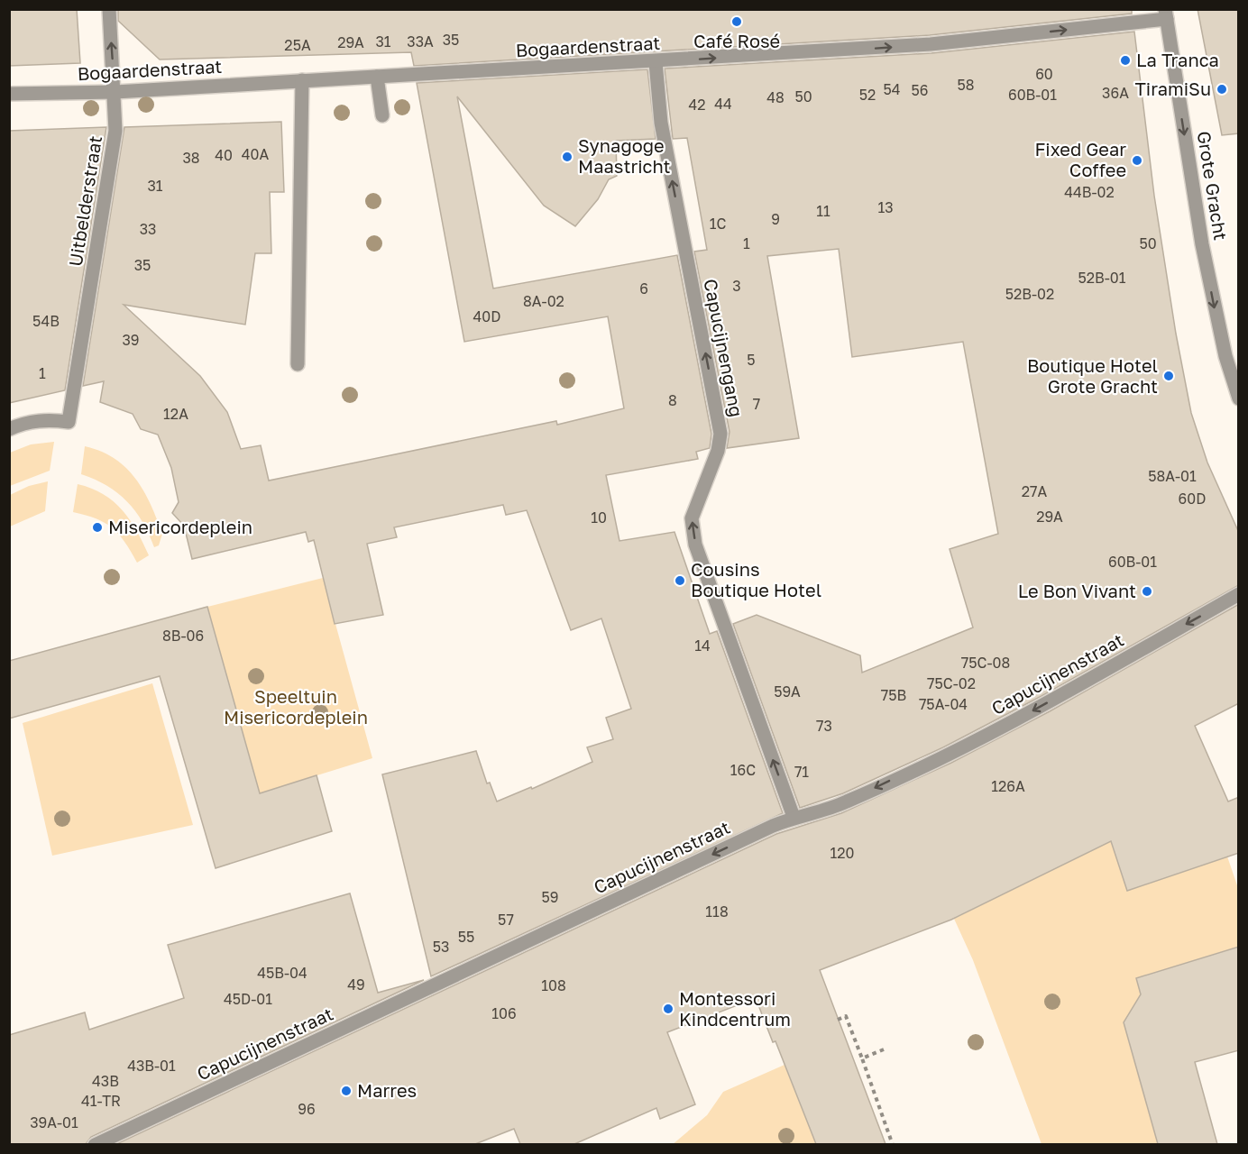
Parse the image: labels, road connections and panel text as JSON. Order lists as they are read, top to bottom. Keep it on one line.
{"streets":{"street":["Bogaardenstraat","Grote Gracht","Uitbelderstraat","Capucijnengang","Capucijnenstraat"]},"crossings":[["Bogaardenstraat","Grote Gracht"],["Bogaardenstraat","Uitbelderstraat"],["Bogaardenstraat","Capucijnengang"],["Capucijnengang","Capucijnenstraat"]],"one_way":["Bogaardenstraat","Grote Gracht","Capucijnengang","Capucijnenstraat"],"parks":["Speeltuin Misericordeplein"],"places":["Café Rosé","La Tranca","TiramiSu","Synagoge Maastricht","Fixed Gear Coffee","Boutique Hotel Grote Gracht","Misericordeplein","Cousins Boutique Hotel","Le Bon Vivant","Montessori Kindcentrum","Marres"],"house_numbers":["35","31","33A","29A","25A","60","58","54","56","36A","52","60B-01","50","48","44","42","40A","40","38","31","44B-02","13","11","9","1C","33","1","50","35","52B-01","3","6","52B-02","8A-02","40D","54B","39","5","1","8","7","12A","58A-01","27A","60D","29A","10","60B-01","8B-06","14","75C-08","75C-02","59A","75B","75A-04","73","16C","71","126A","120","59","118","57","55","53","45B-04","49","108","45D-01","106","43B-01","43B","41-TR","96","39A-01"]}
